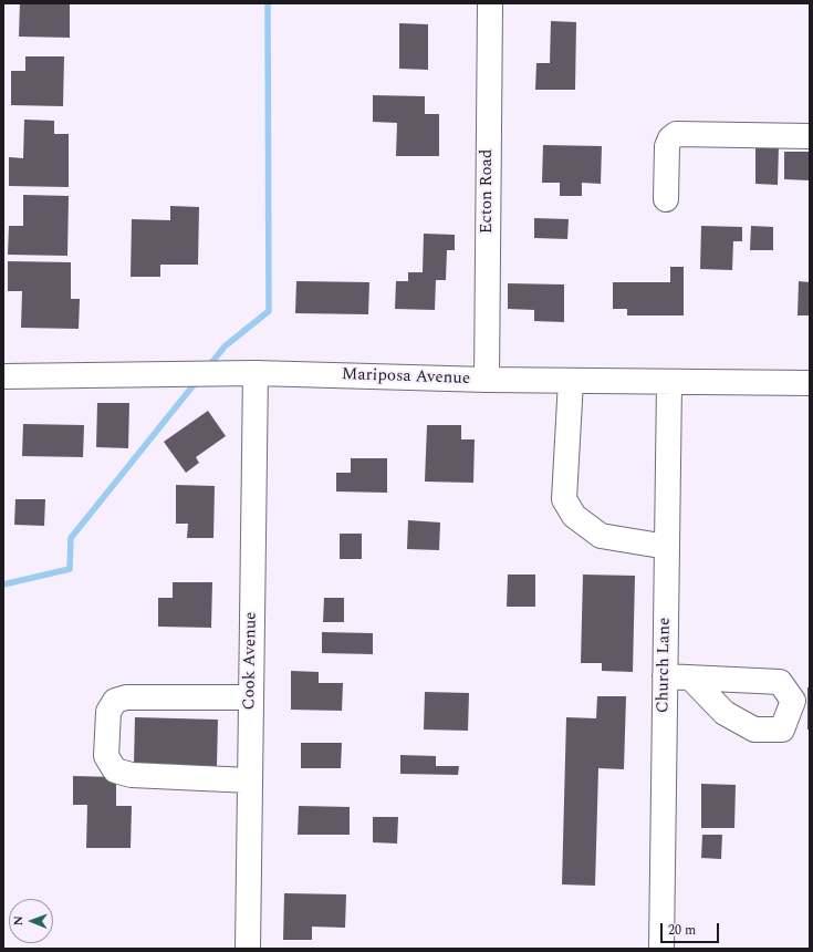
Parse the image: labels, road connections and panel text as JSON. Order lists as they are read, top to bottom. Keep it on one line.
{"streets":{"street":["Ecton Road","Mariposa Avenue","Cook Avenue","Church Lane"]},"crossings":[["Ecton Road","Mariposa Avenue"],["Mariposa Avenue","Cook Avenue"],["Mariposa Avenue","Church Lane"]],"scale_bar":"20 m","north":"left"}
